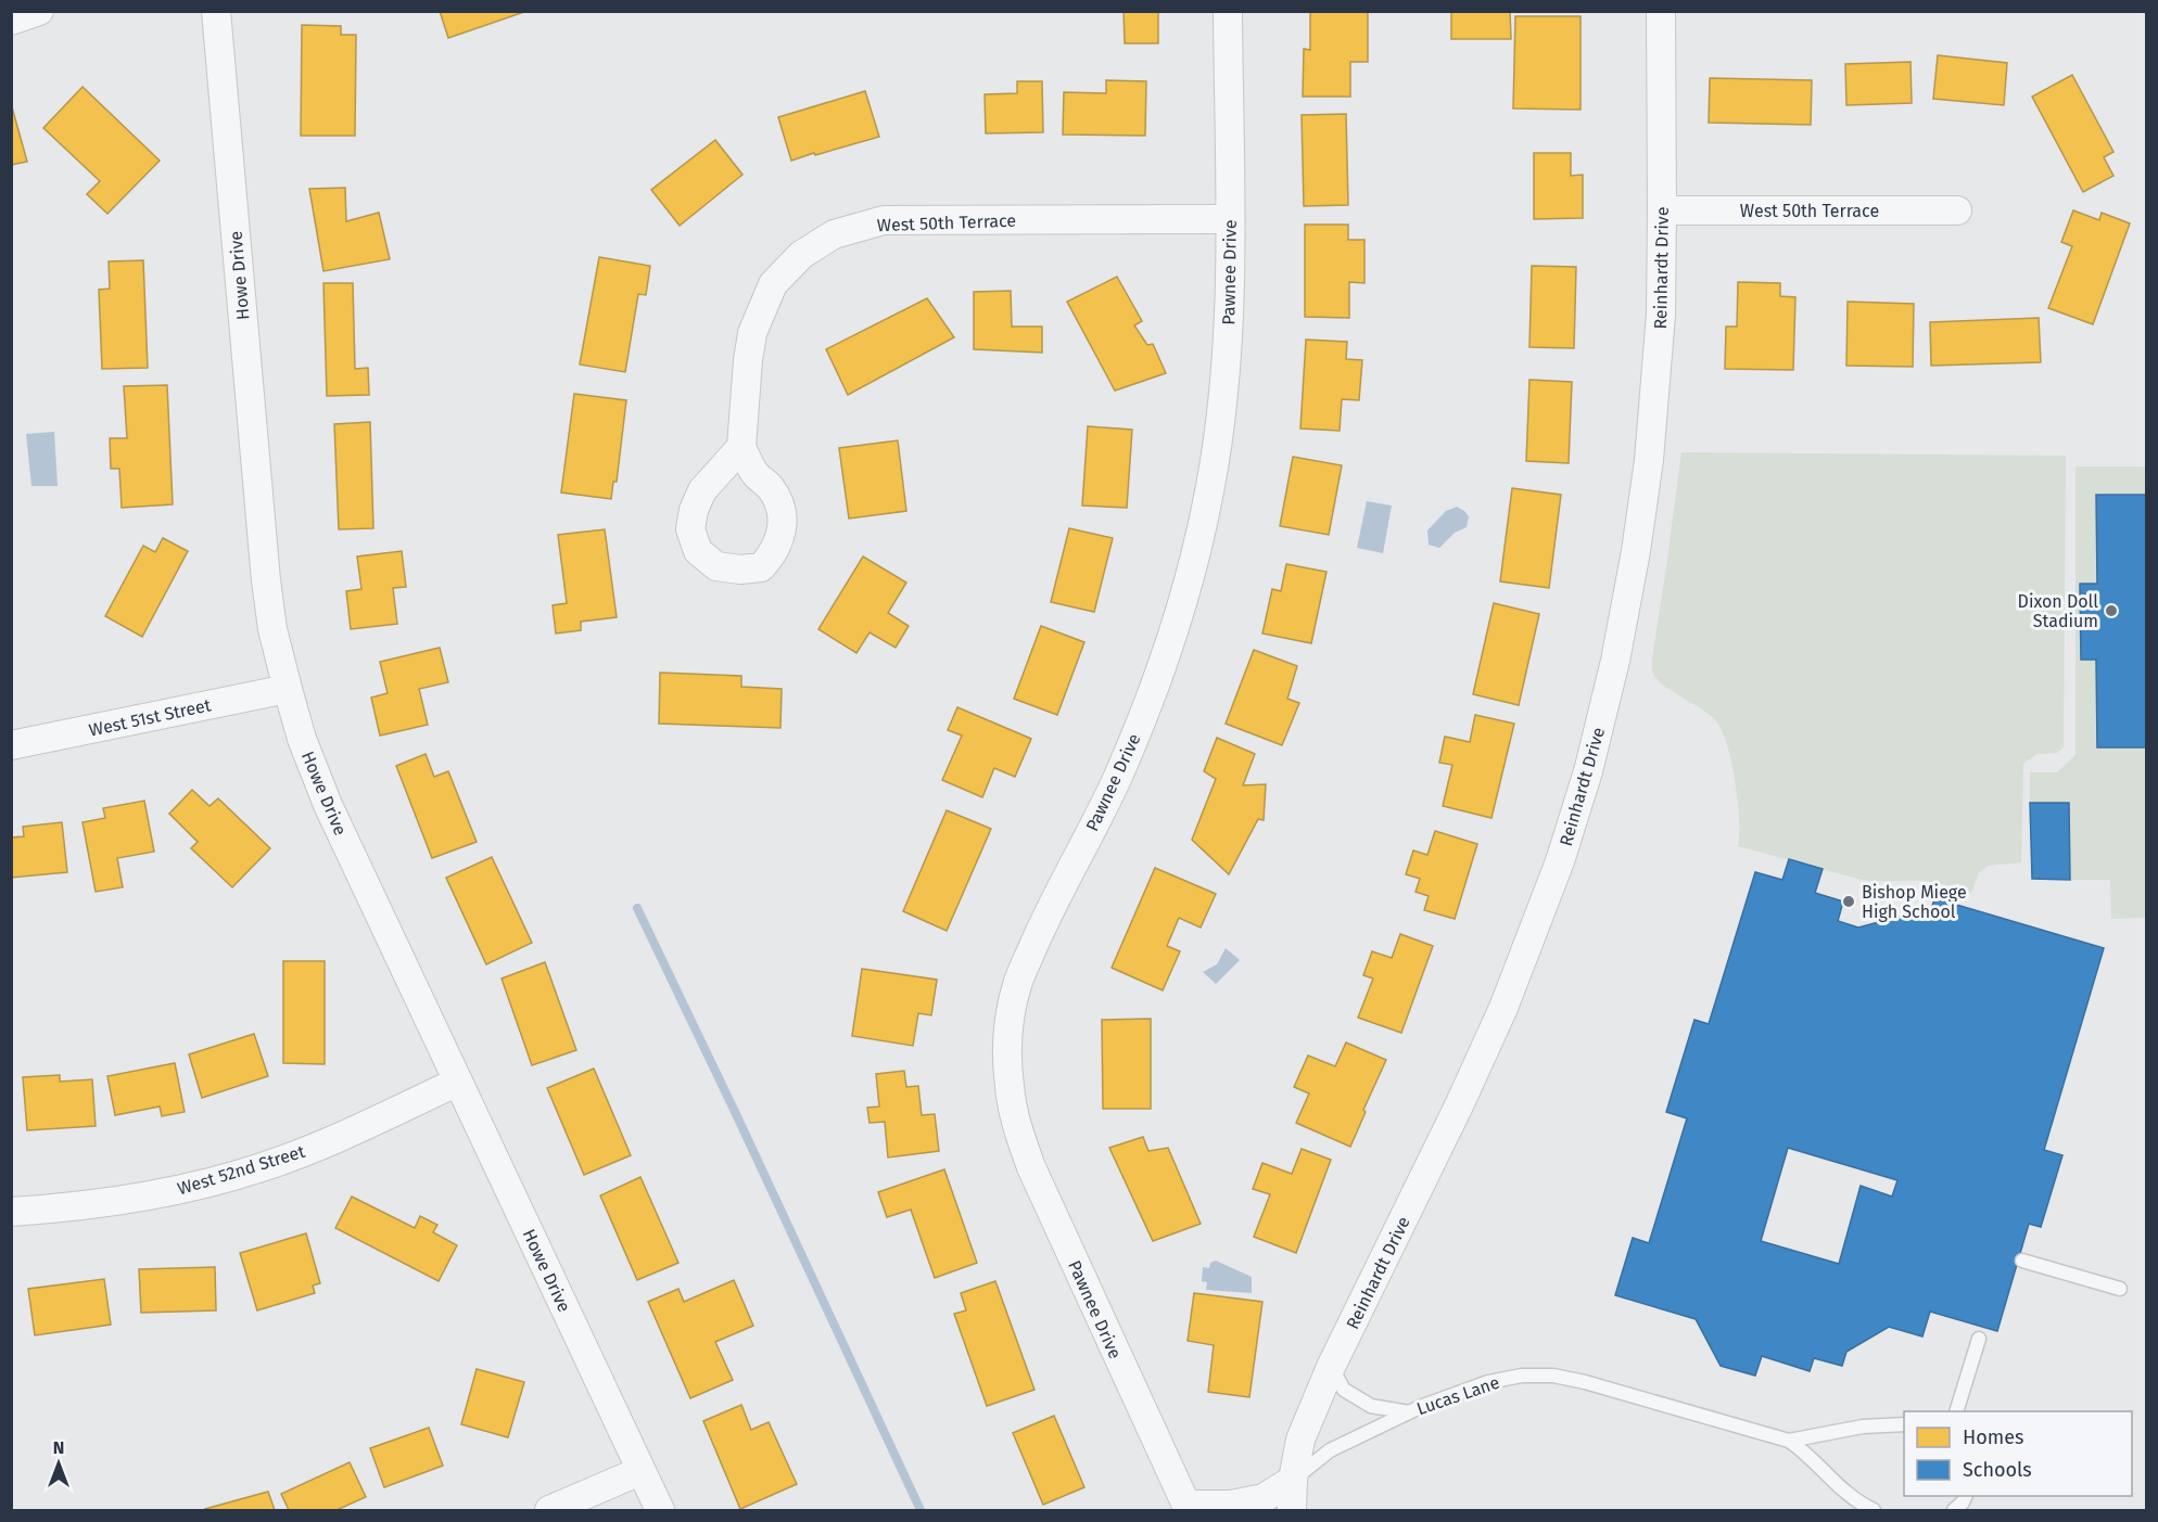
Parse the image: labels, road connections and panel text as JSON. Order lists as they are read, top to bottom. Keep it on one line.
{"streets":{"street":["West 50th Terrace","Reinhardt Drive","Pawnee Drive","Howe Drive","West 51st Street","West 52nd Street"],"lane":["Lucas Lane"]},"crossings":[["West 50th Terrace","Reinhardt Drive"],["West 50th Terrace","Pawnee Drive"],["Reinhardt Drive","Lucas Lane"],["Howe Drive","West 51st Street"],["Howe Drive","West 52nd Street"]],"places":["Dixon Doll Stadium","Bishop Miege High School"],"legend":["Homes","Schools"],"north":"top"}
